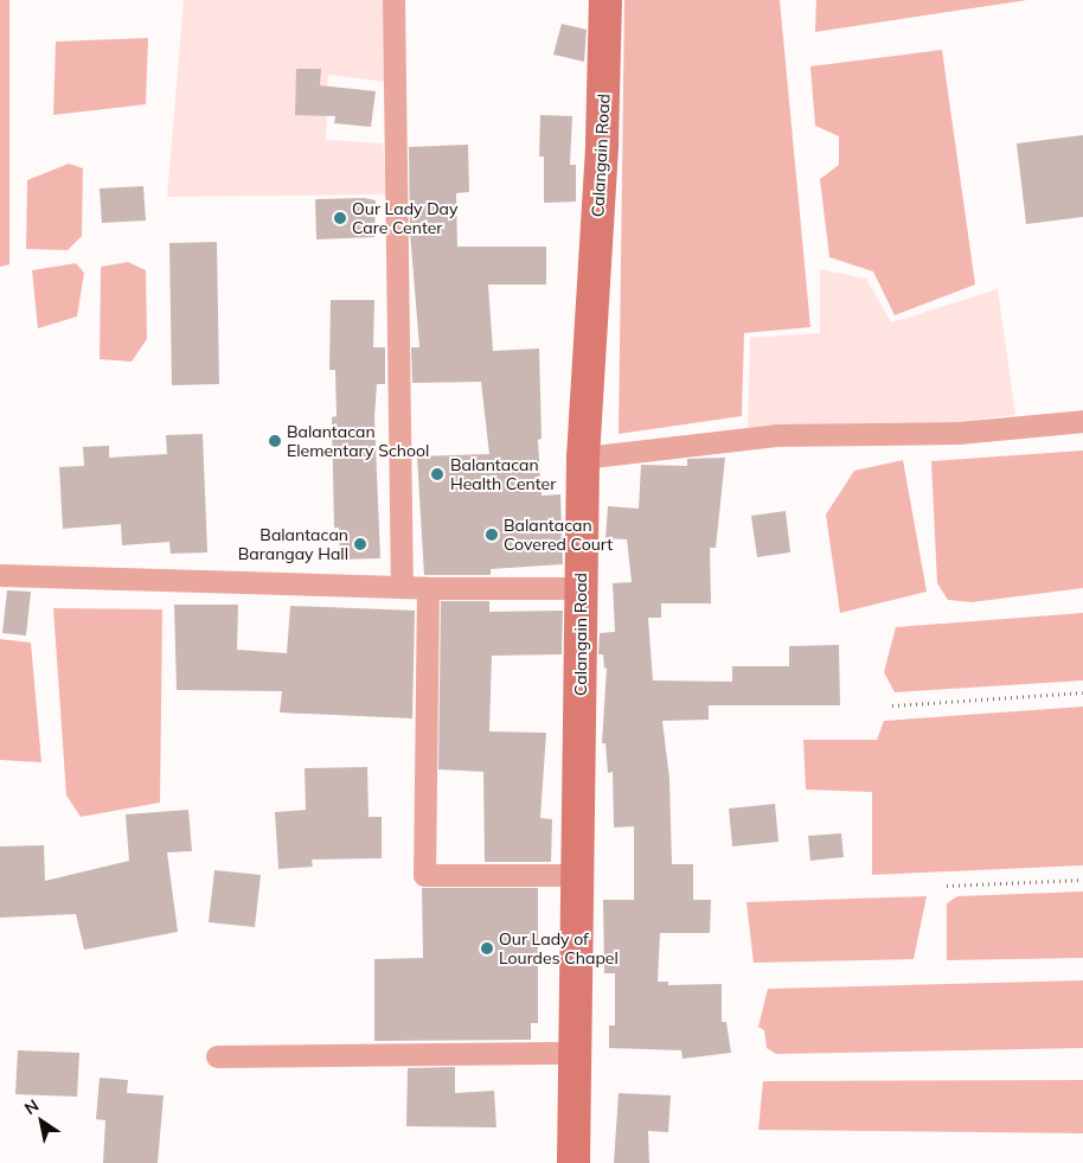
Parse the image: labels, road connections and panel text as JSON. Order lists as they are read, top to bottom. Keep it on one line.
{"streets":{"street":["Calangain Road"]},"places":["Our Lady Day Care Center","Balantacan Elementary School","Balantacan Health Center","Balantacan Covered Court","Balantacan Barangay Hall","Our Lady of Lourdes Chapel"],"north":"top left"}
